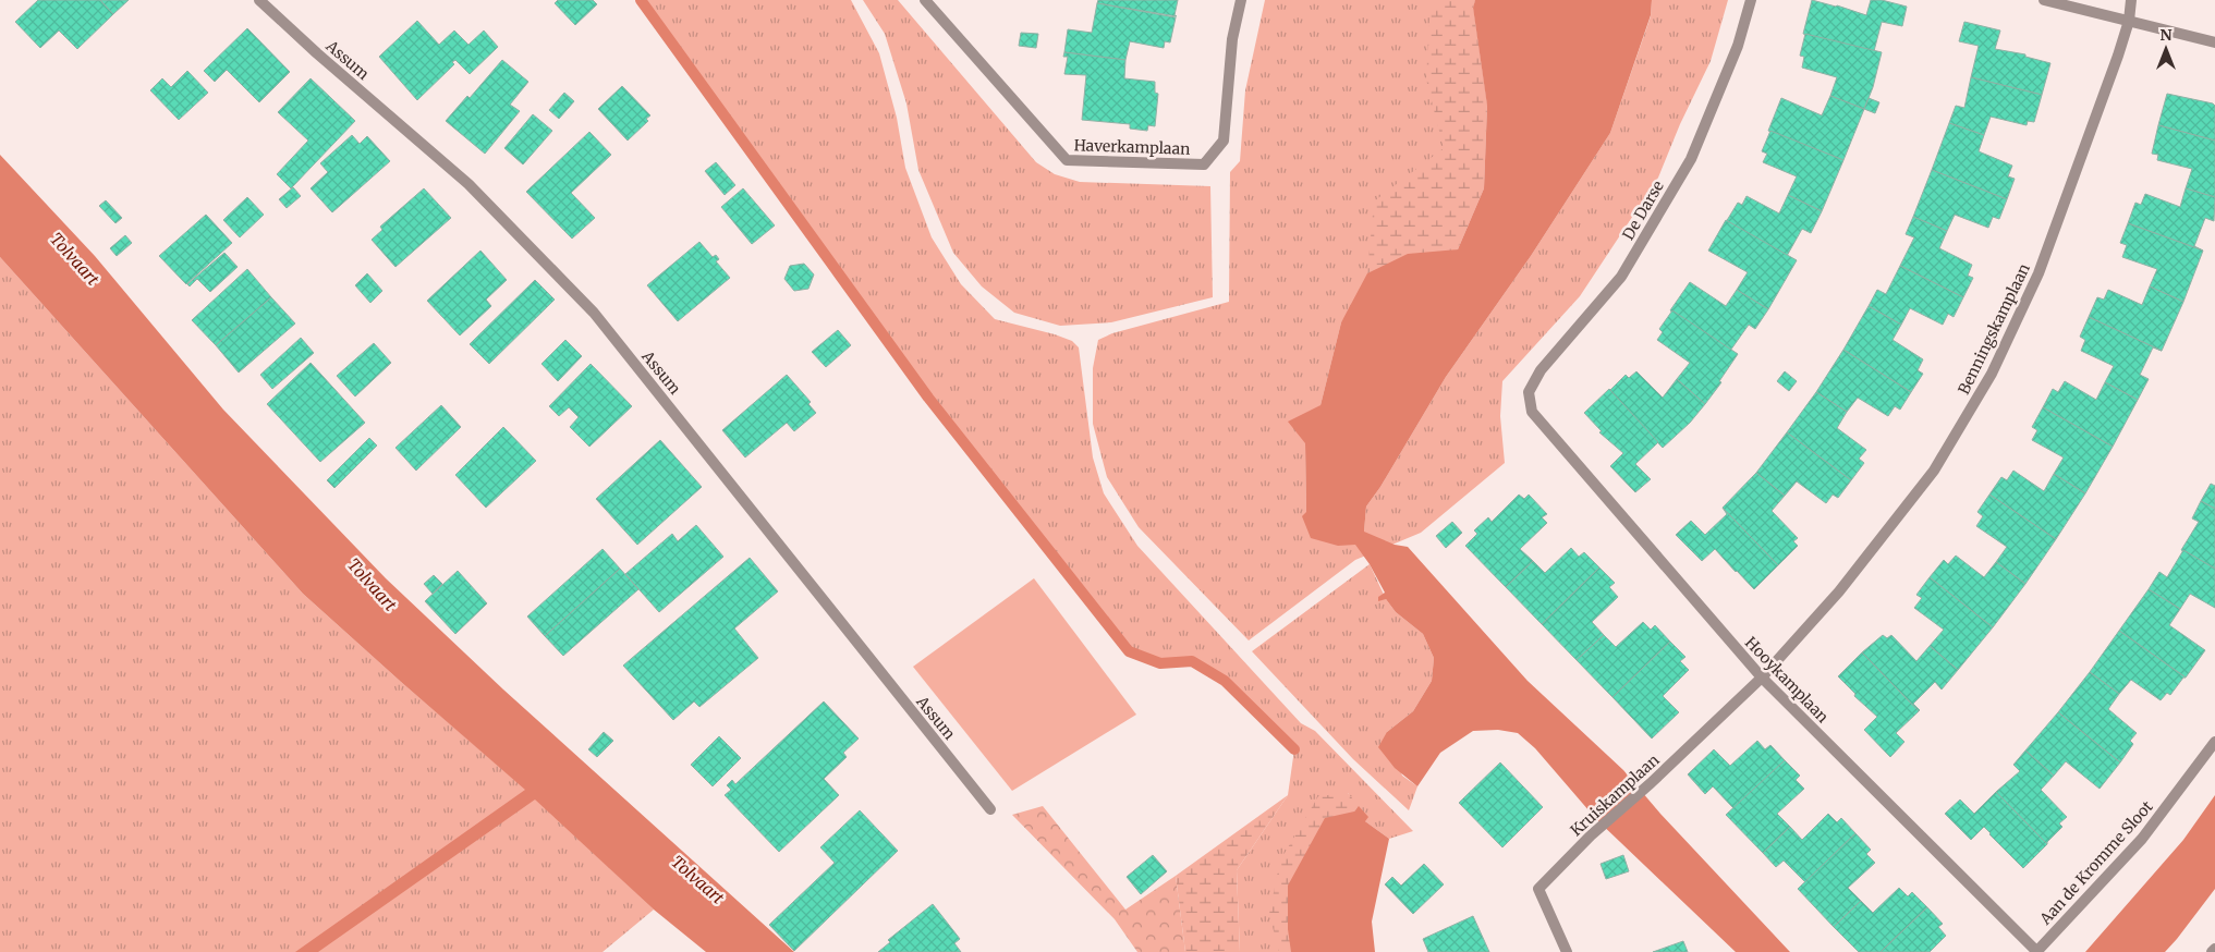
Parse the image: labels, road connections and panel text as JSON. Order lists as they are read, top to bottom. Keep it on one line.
{"streets":{"street":["Assum","Haverkamplaan","De Darse","Benningskamplaan","Hooykamplaan","Kruiskamplaan","Aan de Kromme Sloot"]},"crossings":[["De Darse","Hooykamplaan"],["Benningskamplaan","Hooykamplaan"],["Benningskamplaan","Kruiskamplaan"],["Hooykamplaan","Kruiskamplaan"],["Hooykamplaan","Aan de Kromme Sloot"]],"water":["Tolvaart"],"north":"top"}
